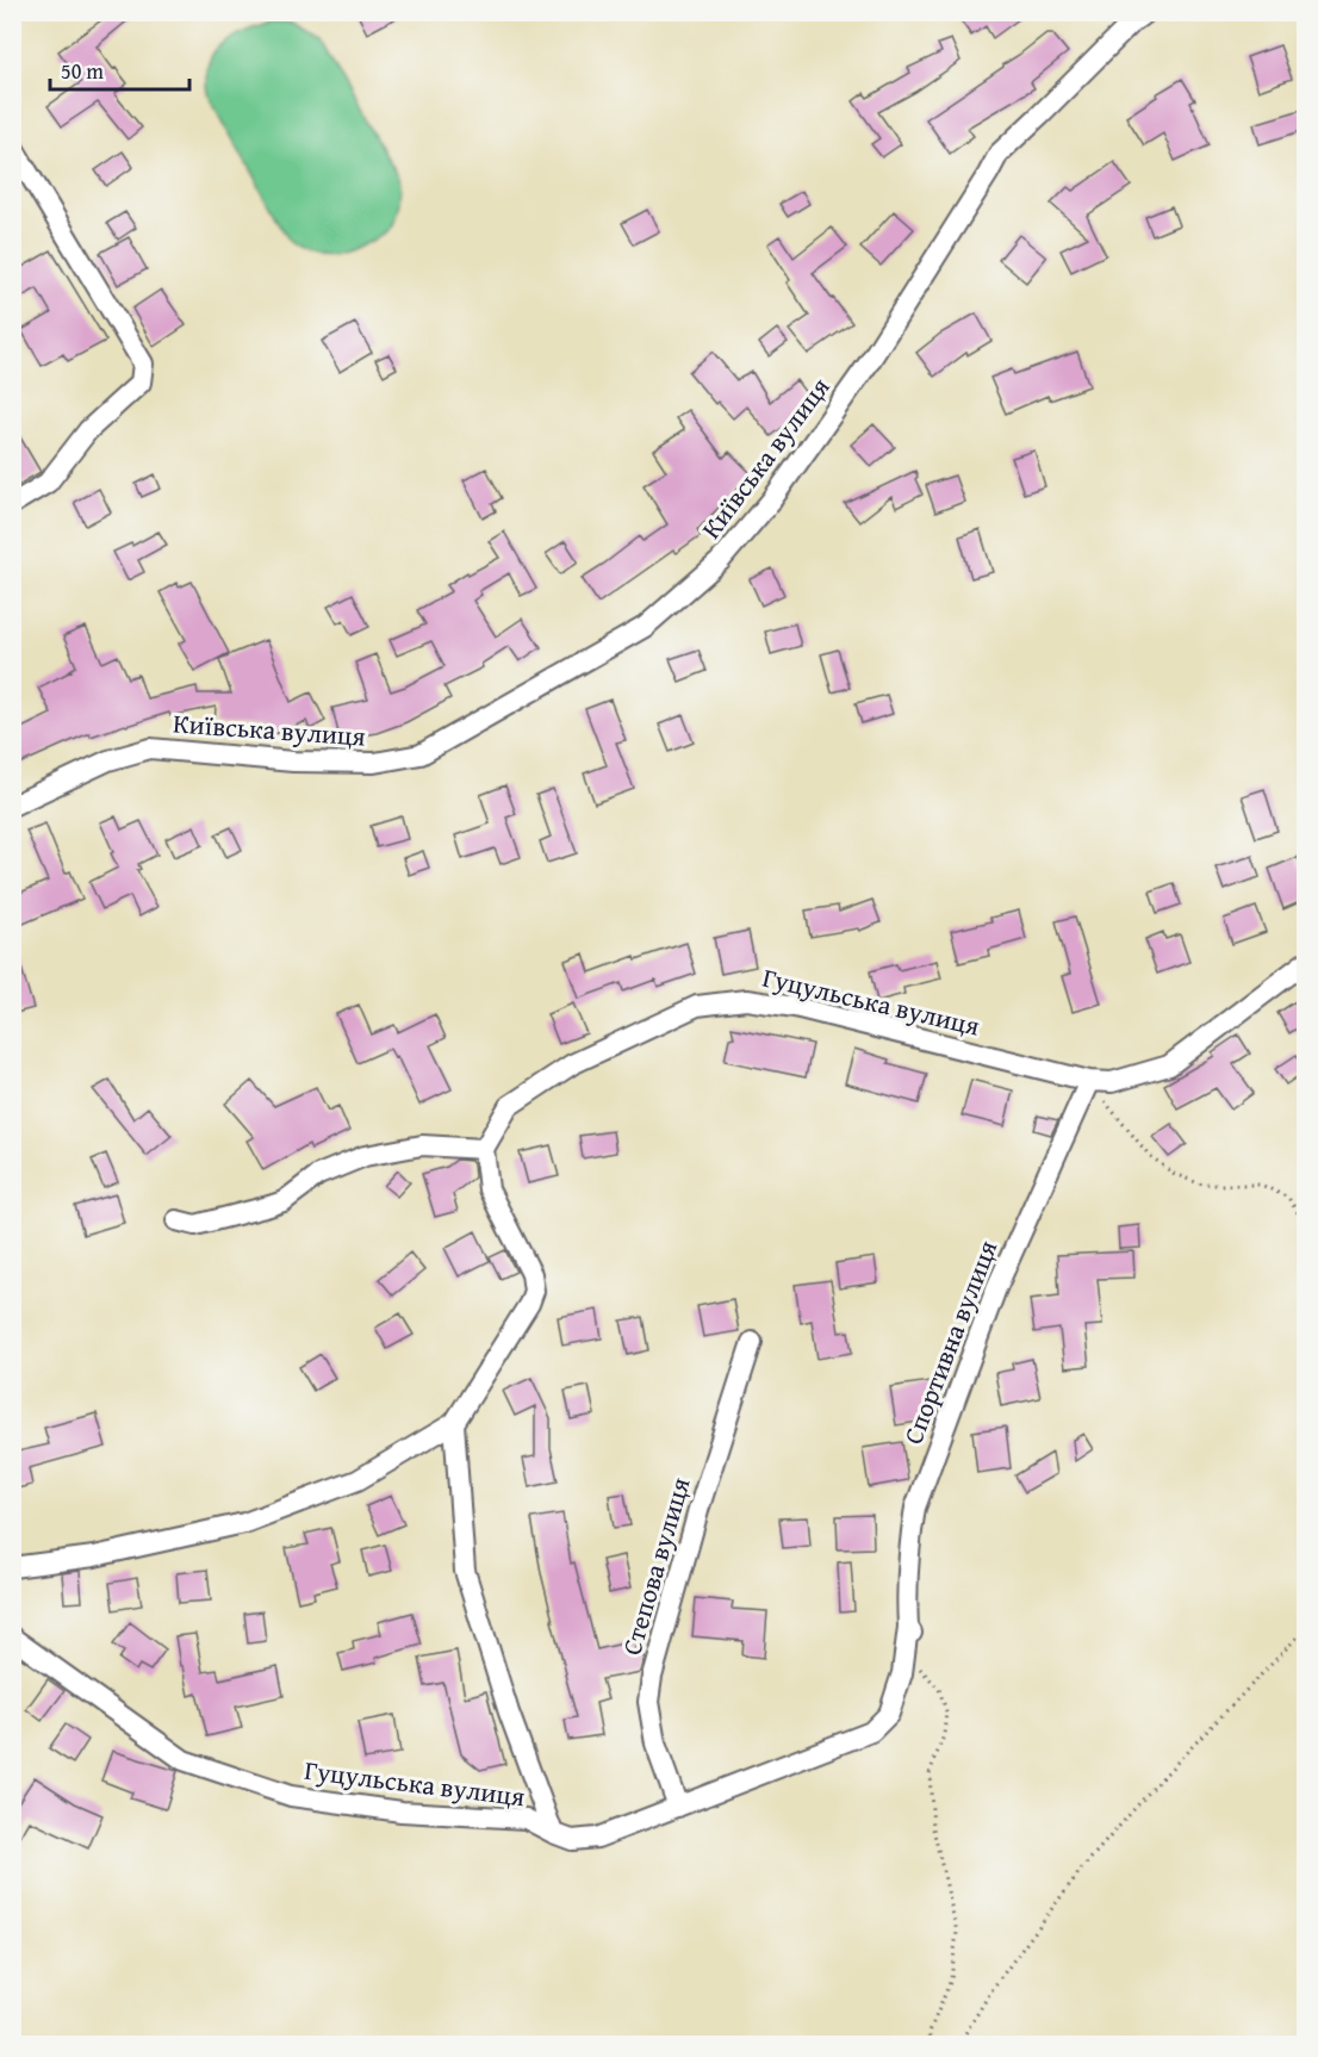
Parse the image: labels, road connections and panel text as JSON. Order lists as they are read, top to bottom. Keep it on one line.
{"streets":{"street":["Київська вулиця","Гуцульська вулиця","Спортивна вулиця","Степова вулиця"]},"crossings":[["Гуцульська вулиця","Спортивна вулиця"],["Гуцульська вулиця","Степова вулиця"]],"scale_bar":"50 m"}
